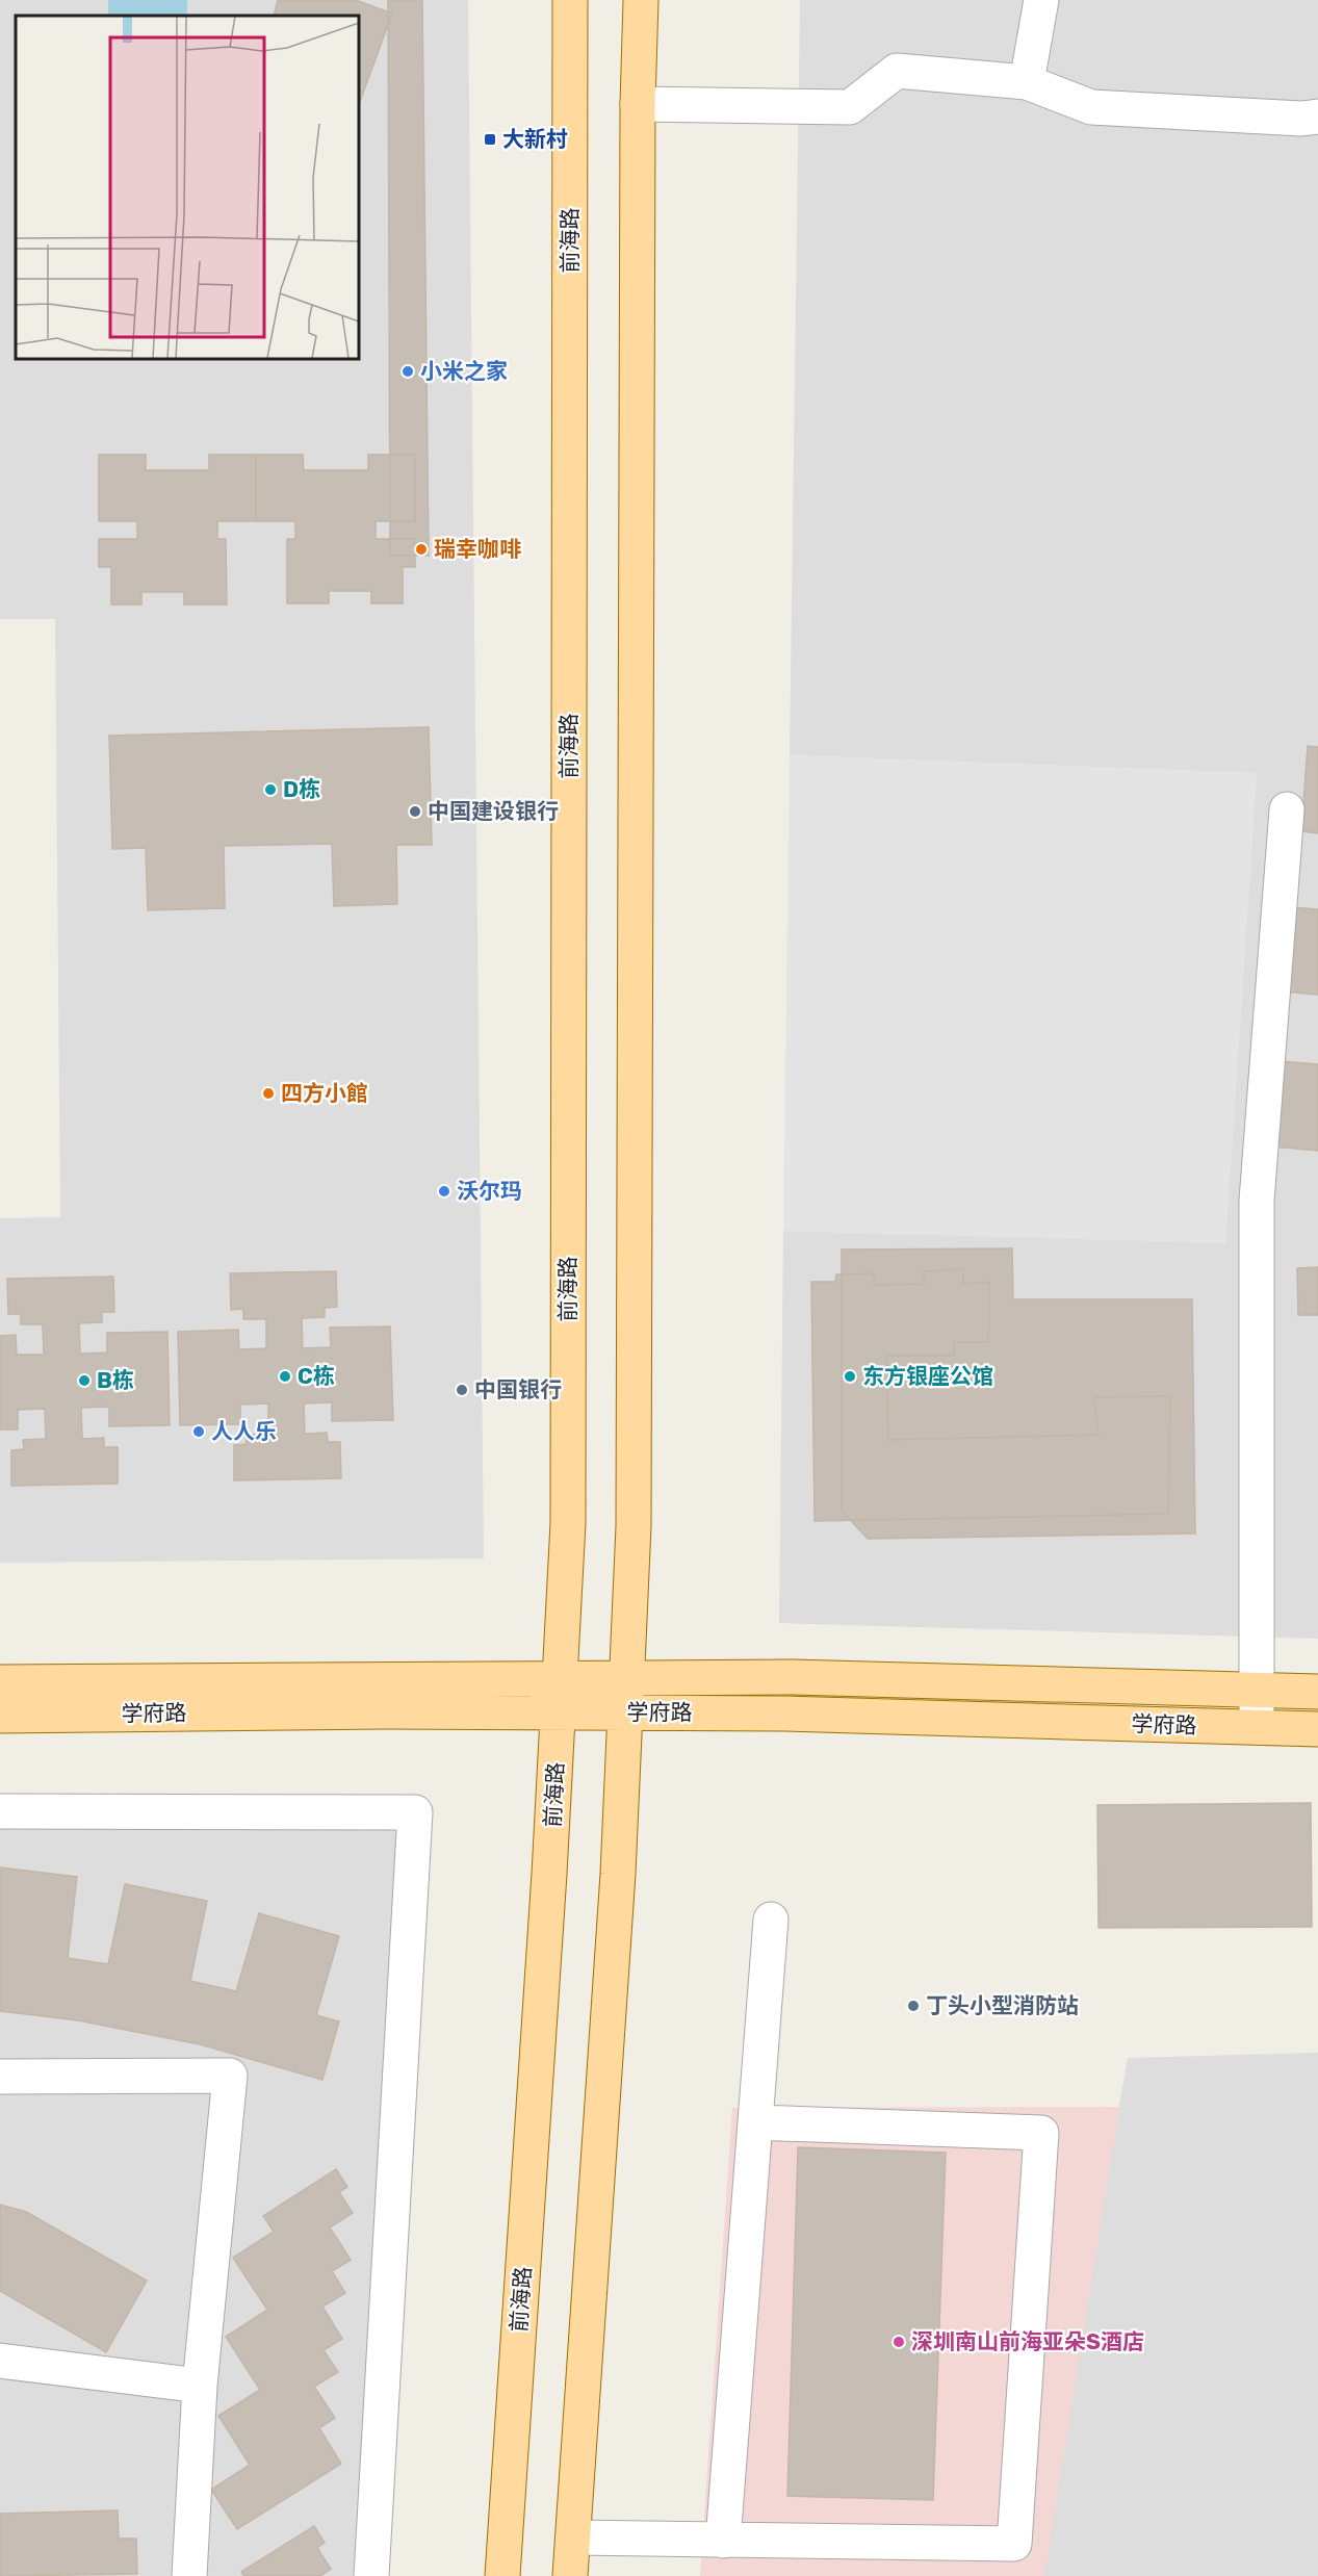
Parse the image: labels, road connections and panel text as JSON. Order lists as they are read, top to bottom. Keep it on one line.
{"streets":{"main road":["前海路","学府路"]},"crossings":[["前海路","学府路"]],"places":{"transit":["大新村"],"other":["小米之家","瑞幸咖啡","D栋","中国建设银行","四方小館","沃尔玛","C栋","东方银座公馆","B栋","中国银行","人人乐","丁头小型消防站","深圳南山前海亚朵S酒店"]}}
